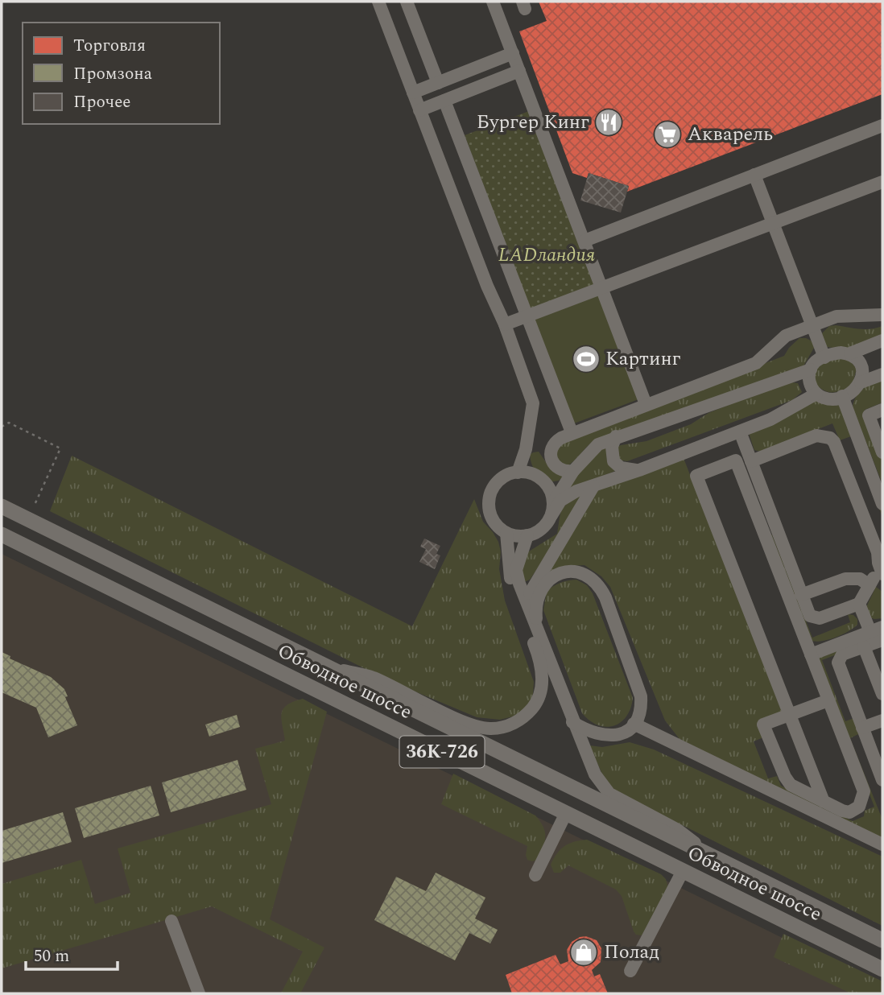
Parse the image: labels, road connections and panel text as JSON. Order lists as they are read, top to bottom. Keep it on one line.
{"streets":{"main road":["Обводное шоссе","36К-726"]},"parks":["LADландия"],"places":{"restaurant":["Бургер Кинг"],"supermarket":["Акварель"],"sports":["Картинг"],"shop":["Полад"]},"legend":["Торговля","Промзона","Прочее"],"scale_bar":"50 m"}
